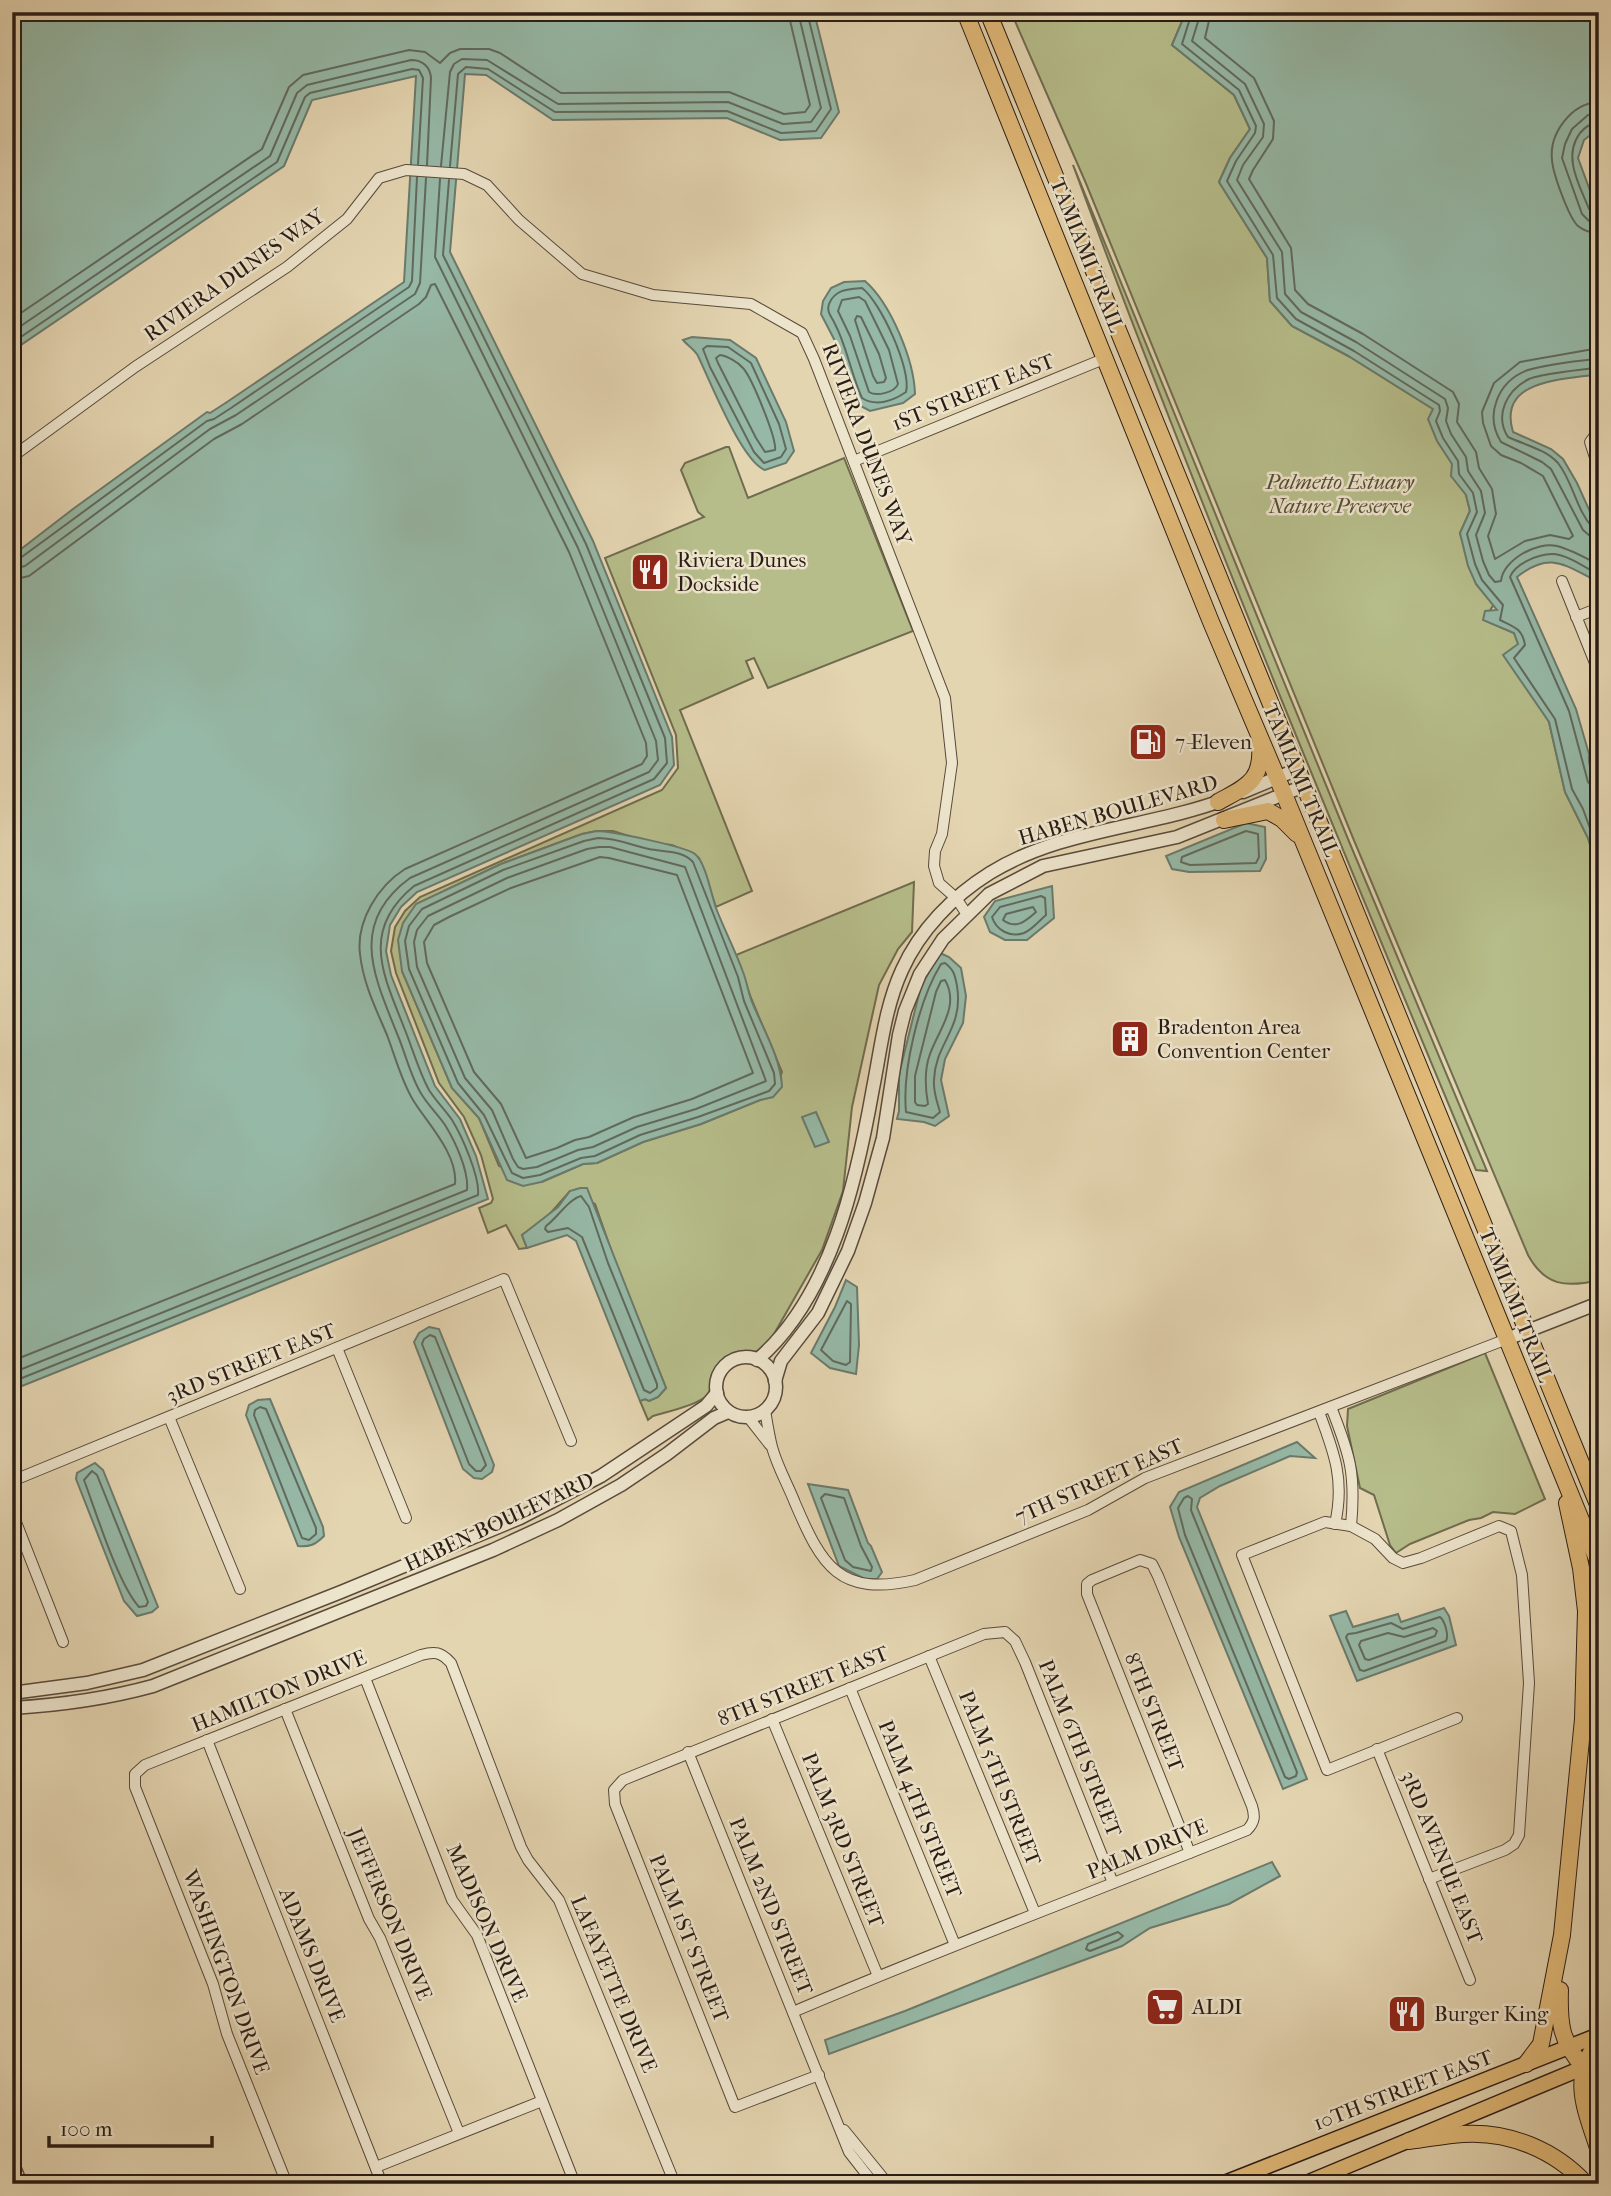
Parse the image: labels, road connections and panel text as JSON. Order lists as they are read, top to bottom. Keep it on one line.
{"streets":{"highway":["TAMIAMI TRAIL"],"main road":["10TH STREET EAST"],"street":["RIVIERA DUNES WAY","1ST STREET EAST","HABEN BOULEVARD","3RD STREET EAST","7TH STREET EAST","8TH STREET EAST","HAMILTON DRIVE","8TH STREET","PALM 6TH STREET","PALM 5TH STREET","PALM 4TH STREET","PALM 3RD STREET","PALM DRIVE","3RD AVENUE EAST","PALM 2ND STREET","JEFFERSON DRIVE","MADISON DRIVE","PALM 1ST STREET","ADAMS DRIVE","WASHINGTON DRIVE","LAFAYETTE DRIVE"]},"crossings":[["TAMIAMI TRAIL","1ST STREET EAST"],["TAMIAMI TRAIL","HABEN BOULEVARD"],["TAMIAMI TRAIL","7TH STREET EAST"],["RIVIERA DUNES WAY","1ST STREET EAST"],["RIVIERA DUNES WAY","HABEN BOULEVARD"],["HABEN BOULEVARD","7TH STREET EAST"],["8TH STREET EAST","PALM 6TH STREET"],["8TH STREET EAST","PALM 5TH STREET"],["8TH STREET EAST","PALM 4TH STREET"],["8TH STREET EAST","PALM 3RD STREET"],["8TH STREET EAST","PALM 2ND STREET"],["8TH STREET EAST","PALM 1ST STREET"],["HAMILTON DRIVE","JEFFERSON DRIVE"],["HAMILTON DRIVE","MADISON DRIVE"],["HAMILTON DRIVE","ADAMS DRIVE"],["HAMILTON DRIVE","WASHINGTON DRIVE"],["HAMILTON DRIVE","LAFAYETTE DRIVE"],["8TH STREET","PALM DRIVE"],["PALM 6TH STREET","PALM DRIVE"],["PALM 5TH STREET","PALM DRIVE"],["PALM 4TH STREET","PALM DRIVE"],["PALM 3RD STREET","PALM DRIVE"],["PALM DRIVE","PALM 2ND STREET"],["PALM 2ND STREET","PALM 1ST STREET"]],"parks":["Palmetto Estuary Nature Preserve"],"places":{"restaurant":["Riviera Dunes Dockside","Burger King"],"fuel station":["7-Eleven"],"building":["Bradenton Area Convention Center"],"supermarket":["ALDI"]},"scale_bar":"100 m"}
